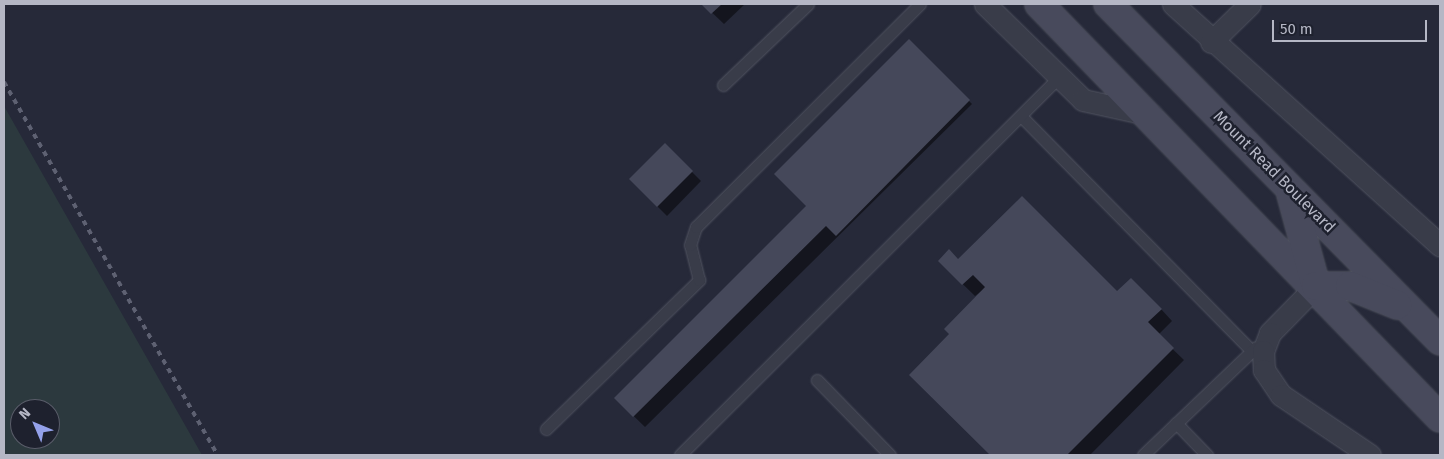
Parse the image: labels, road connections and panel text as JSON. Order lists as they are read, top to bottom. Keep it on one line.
{"streets":{"main road":["Mount Read Boulevard"]},"scale_bar":"50 m","north":"top left"}
